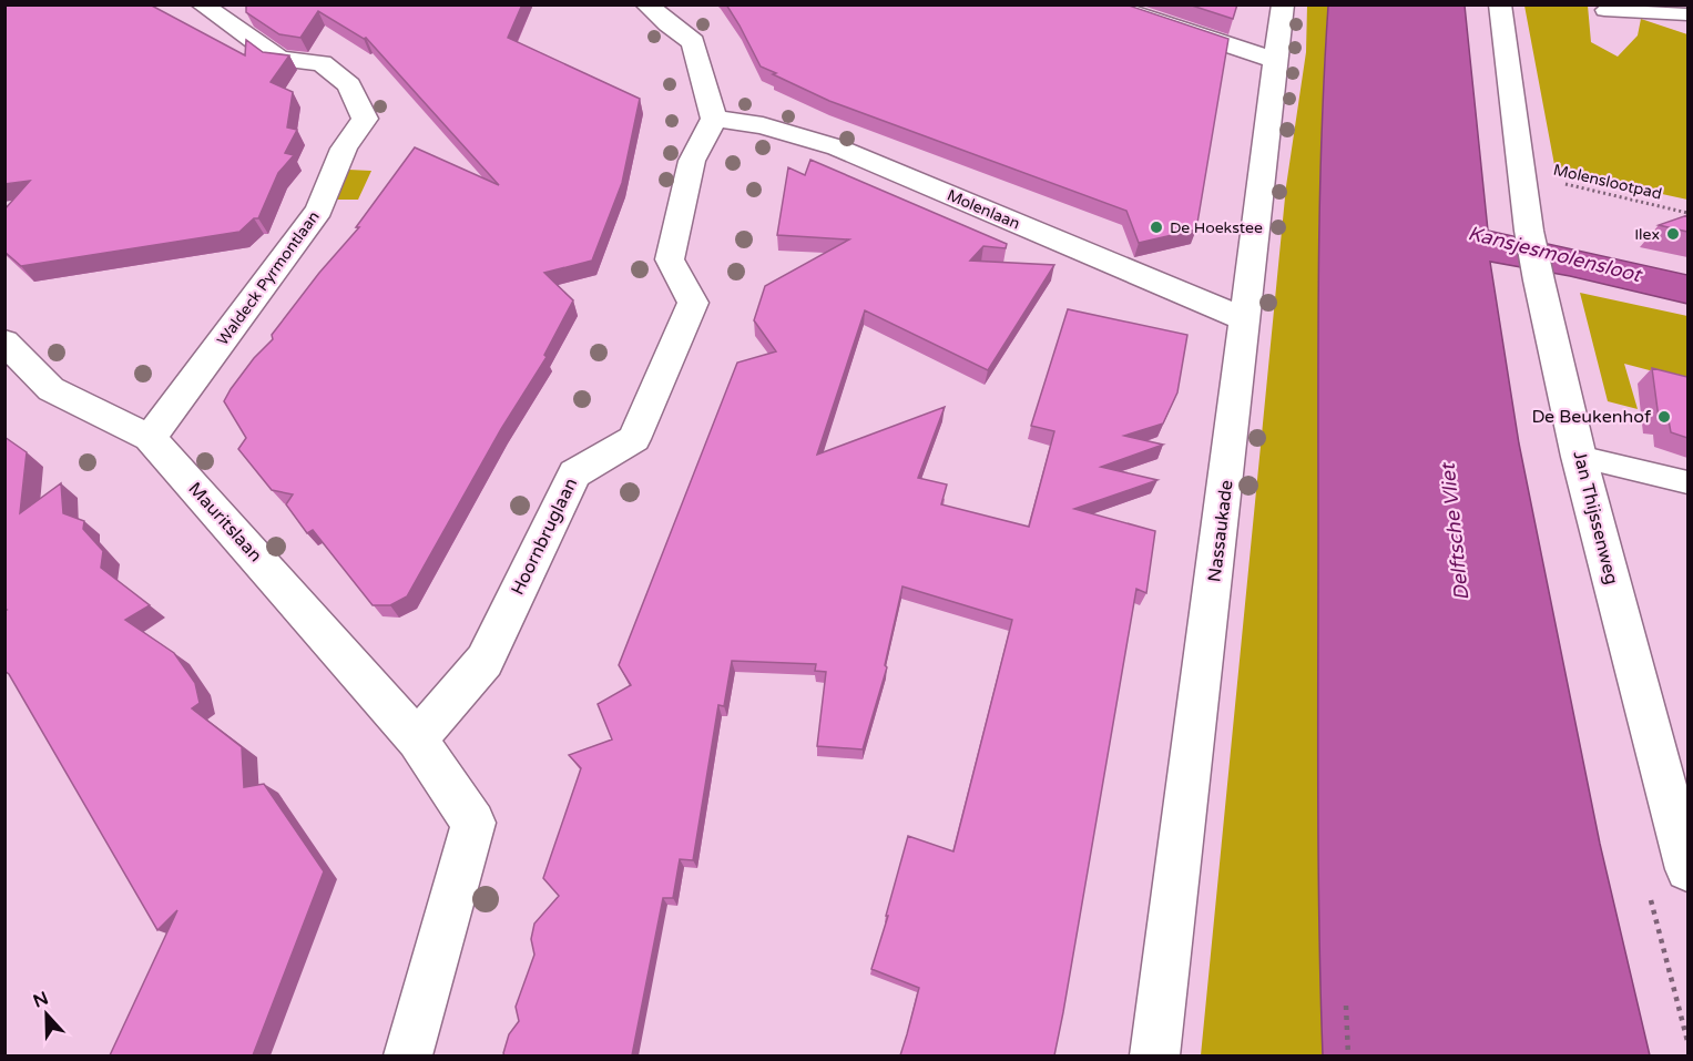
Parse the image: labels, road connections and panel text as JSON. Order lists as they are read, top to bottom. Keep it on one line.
{"streets":{"street":["Molenlaan","Waldeck Pyrmontlaan","Jan Thijssenweg","Mauritslaan","Nassaukade","Hoornbruglaan"],"path":["Molenslootpad"]},"crossings":[["Molenslootpad","Jan Thijssenweg"],["Molenlaan","Nassaukade"],["Molenlaan","Hoornbruglaan"],["Waldeck Pyrmontlaan","Mauritslaan"],["Mauritslaan","Hoornbruglaan"]],"water":["Kansjesmolensloot","Delftsche Vliet"],"places":["De Hoekstee","Ilex","De Beukenhof"],"north":"top"}
